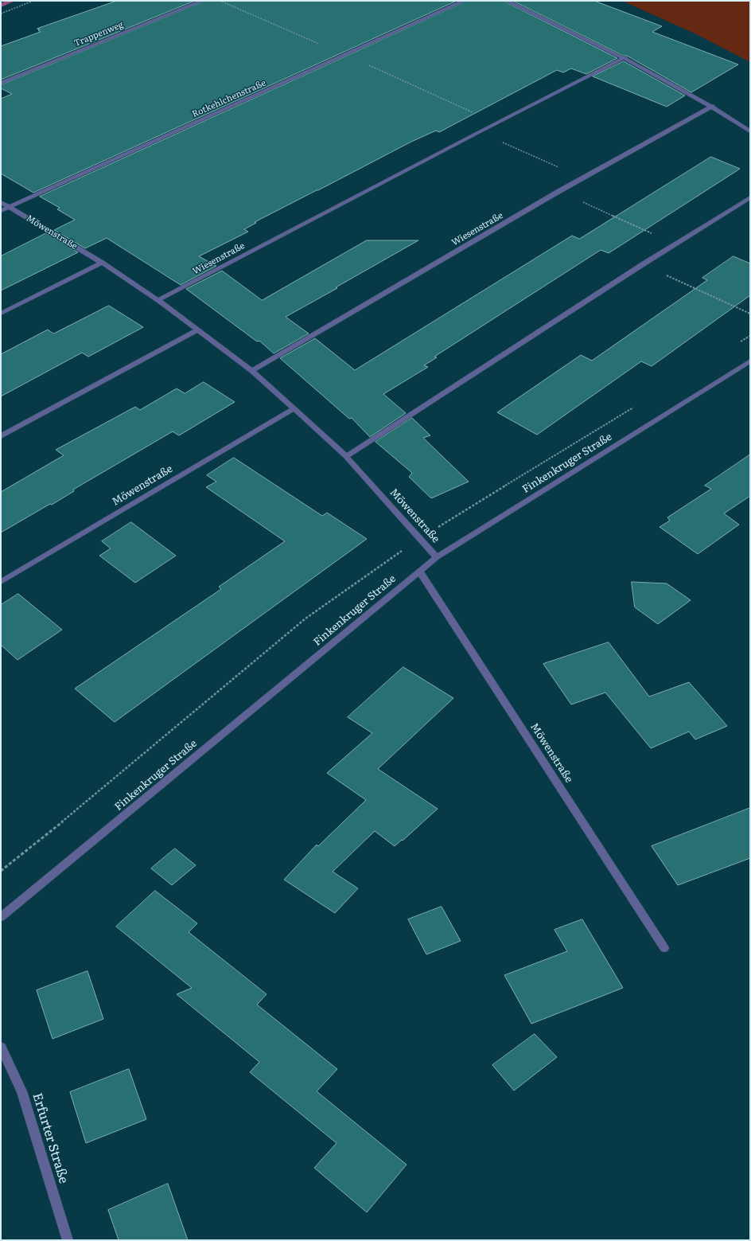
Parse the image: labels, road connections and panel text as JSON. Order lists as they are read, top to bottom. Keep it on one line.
{"streets":{"street":["Trappenweg","Rotkehlchenstraße","Wiesenstraße","Möwenstraße","Finkenkruger Straße","Erfurter Straße"]},"crossings":[["Rotkehlchenstraße","Möwenstraße"],["Wiesenstraße","Möwenstraße"],["Möwenstraße","Finkenkruger Straße"]]}
